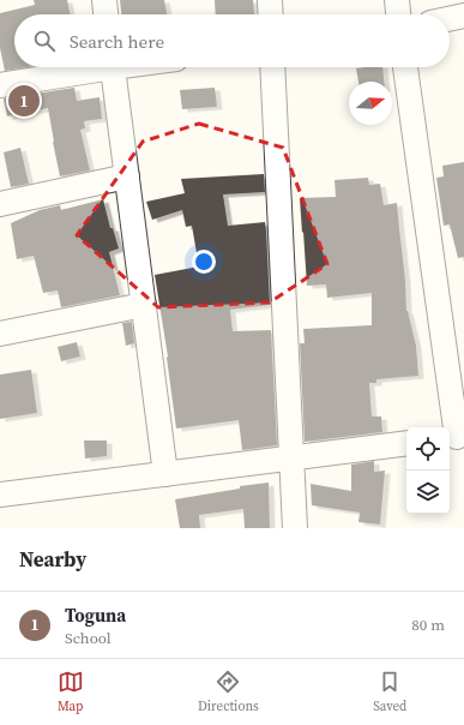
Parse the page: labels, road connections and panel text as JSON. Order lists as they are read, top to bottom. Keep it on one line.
{"north":"right","page":{"search":"Search here","pins":"1","heading":"Nearby","list":[{"mark":"1","name":"Toguna","note":"School","value":"80 m"}],"nav":["Map","Directions","Saved"]}}
